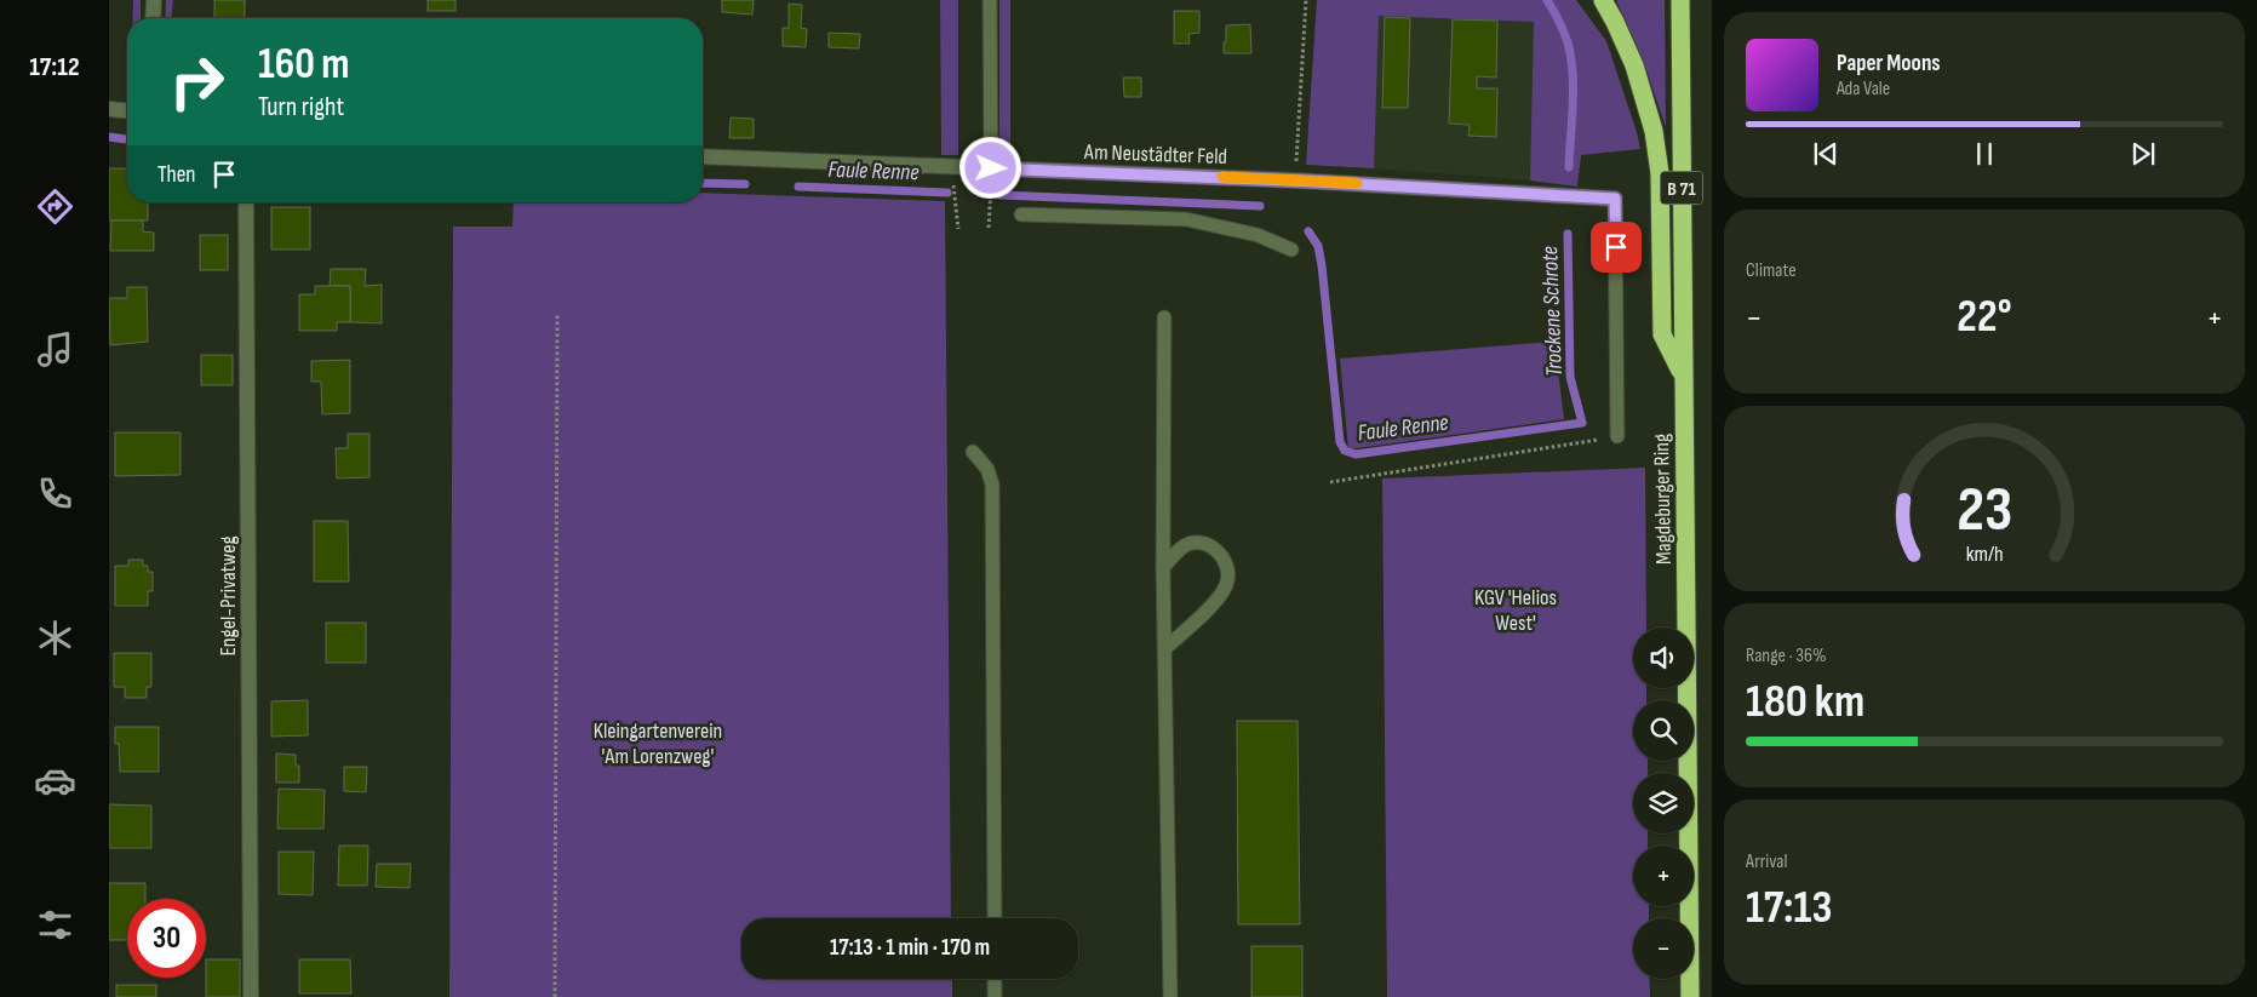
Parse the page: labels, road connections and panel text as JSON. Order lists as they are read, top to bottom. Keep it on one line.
{"streets":{"highway":["B 71","Magdeburger Ring"],"street":["Am Neustädter Feld","Engel-Privatweg"]},"water":["Faule Renne","Trockene Schrote"],"parks":["KGV 'Helios West'","Kleingartenverein 'Am Lorenzweg'"],"page":{"tabs":"17:12","turn":["160 m","Turn right"],"song":["Paper Moons","Ada Vale"],"then":"Then","tile":["Climate",["Range · 36%","180 km"],["Arrival","17:13"]],"heat":["−","22°","+"],"map_buttons":["+","−"],"limit":"30","trip":"17:13 · 1 min · 170 m","gauge":["23","km/h"]}}
